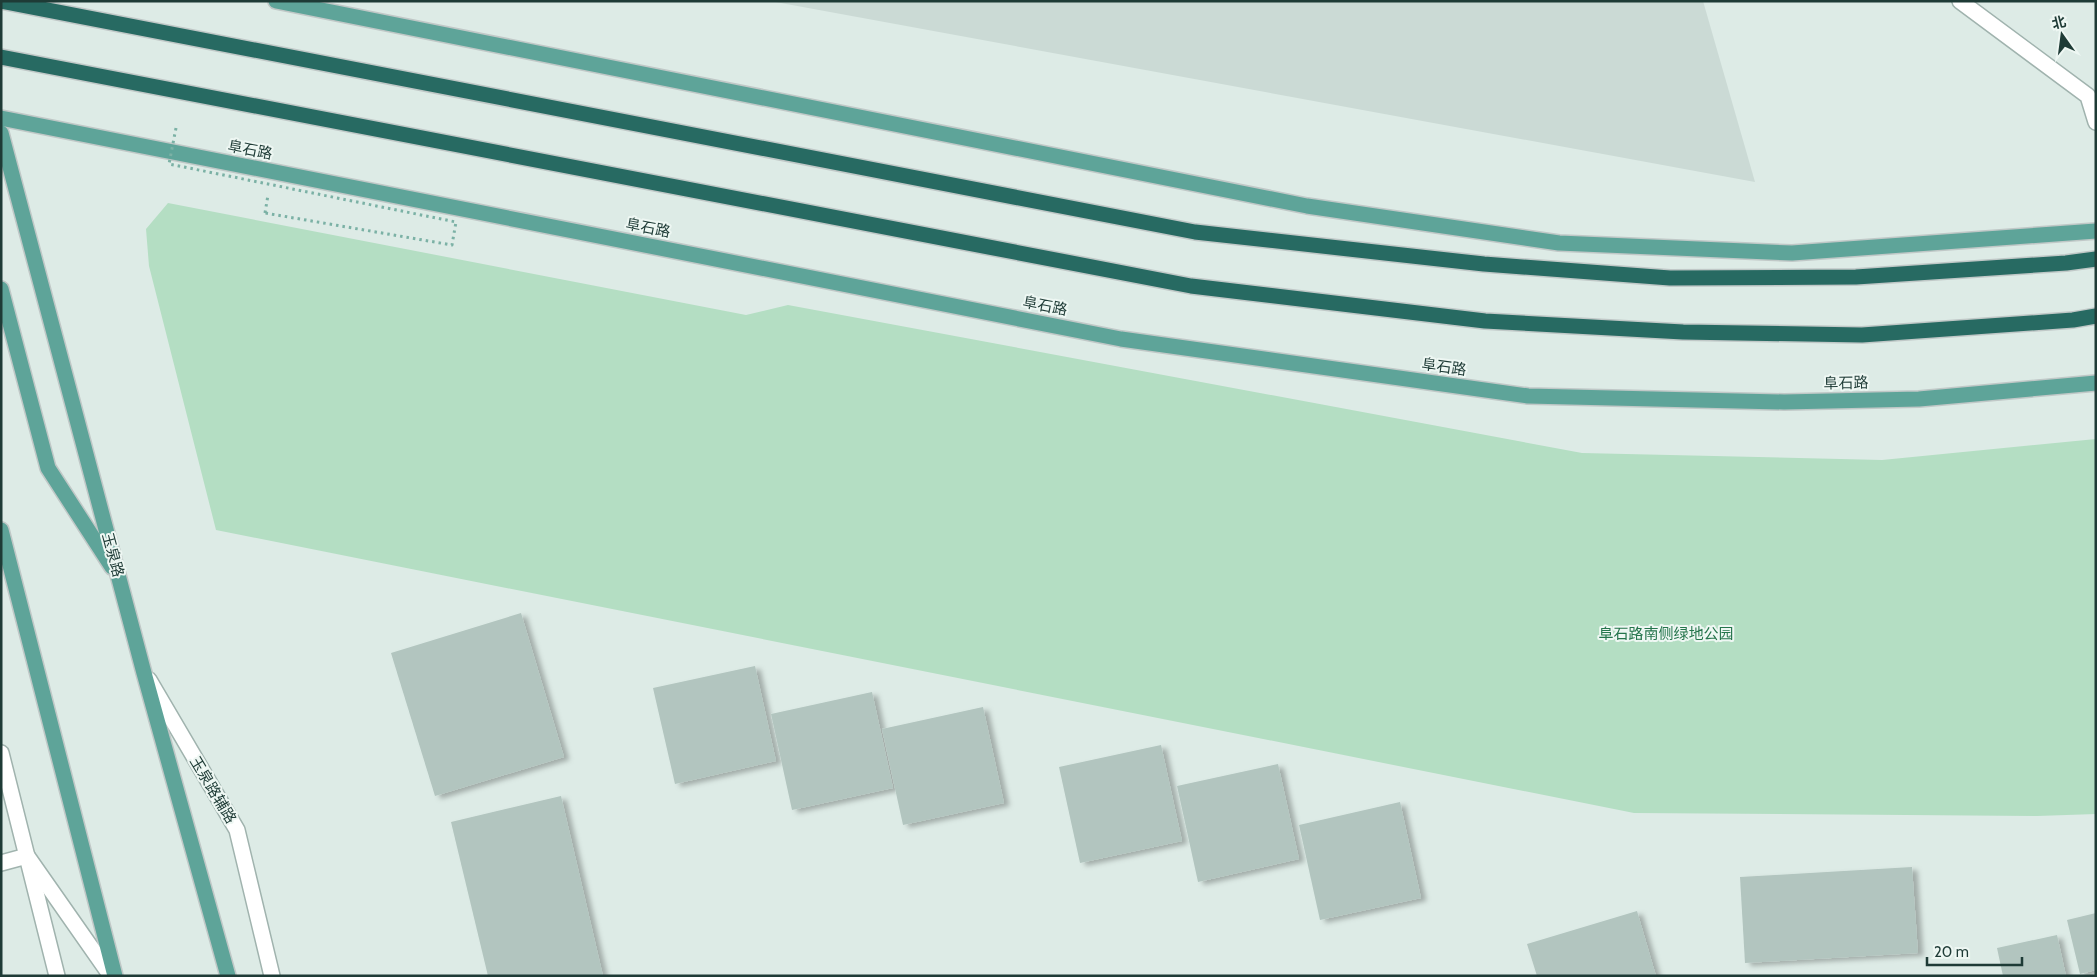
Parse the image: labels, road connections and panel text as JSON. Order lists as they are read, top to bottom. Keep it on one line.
{"streets":{"main road":["阜石路","玉泉路"],"street":["玉泉路辅路"]},"crossings":[["玉泉路","玉泉路辅路"]],"parks":["阜石路南侧绿地公园"],"scale_bar":"20 m","north":"top"}
